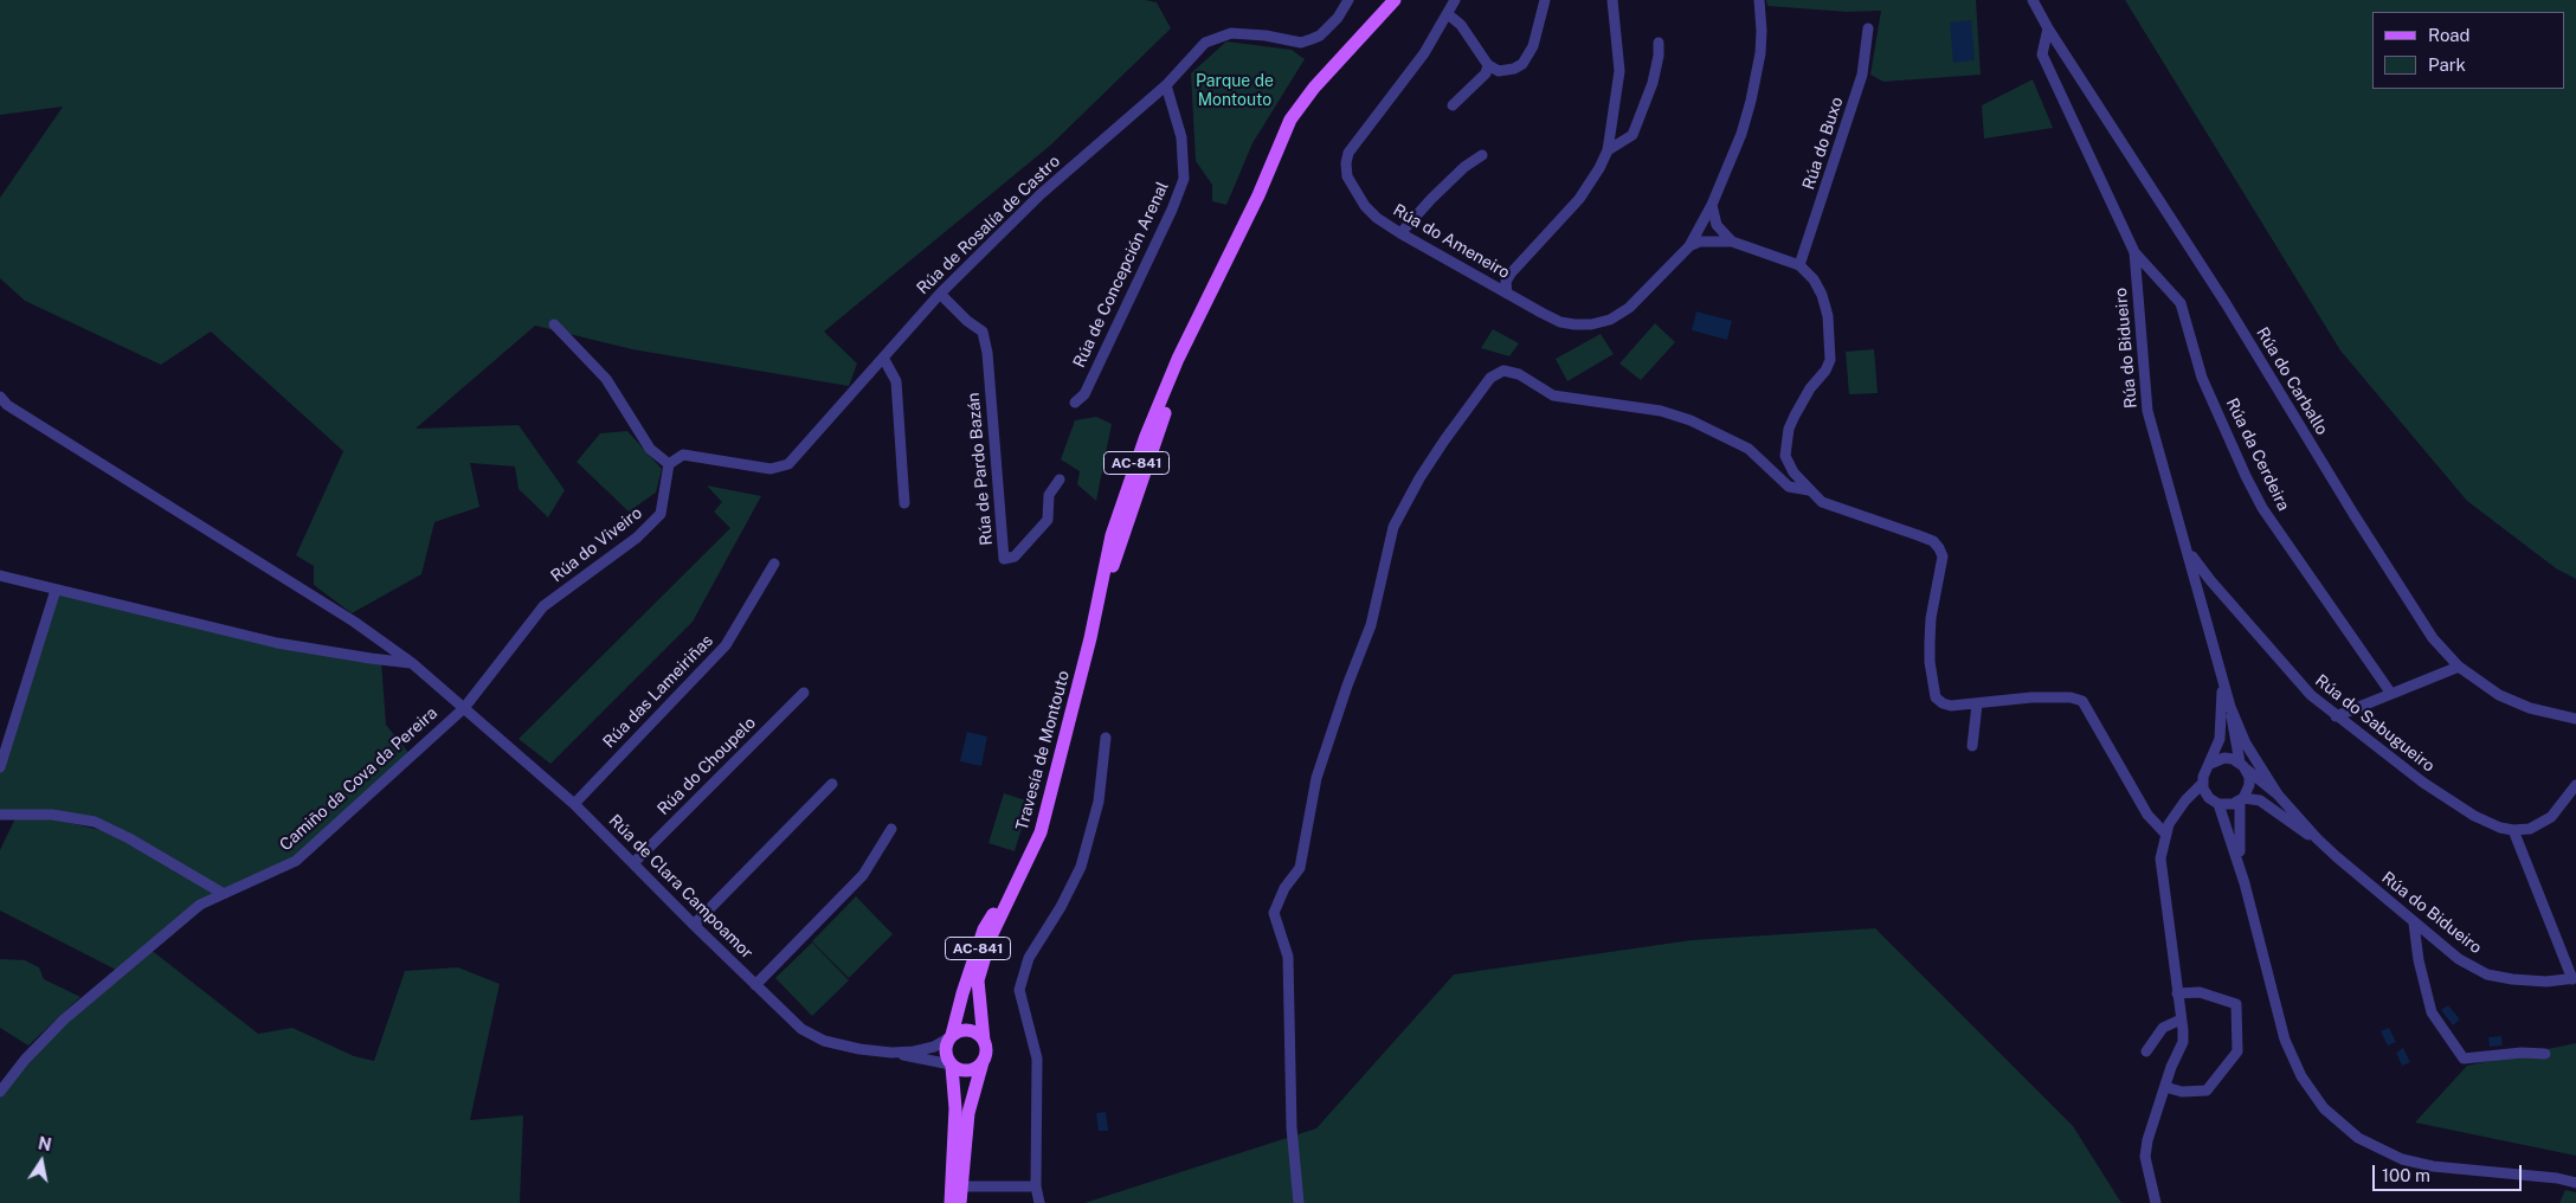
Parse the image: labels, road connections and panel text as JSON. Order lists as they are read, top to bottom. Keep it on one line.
{"streets":{"main road":["AC-841","Travesía de Montouto"],"street":["Rúa do Buxo","Rúa de Rosalía de Castro","Rúa do Ameneiro","Rúa de Concepción Arenal","Rúa do Bidueiro","Rúa do Carballo","Rúa da Cerdeira","Rúa de Pardo Bazán","Rúa do Viveiro","Rúa das Lameiriñas","Rúa do Sabugueiro","Rúa do Choupelo","Camiño da Cova da Pereira","Rúa de Clara Campoamor"]},"crossings":[["Rúa de Rosalía de Castro","Rúa de Concepción Arenal"],["Rúa de Rosalía de Castro","Rúa de Pardo Bazán"],["Rúa de Rosalía de Castro","Rúa do Viveiro"],["Rúa do Bidueiro","Rúa do Carballo"],["Rúa do Bidueiro","Rúa da Cerdeira"],["Rúa do Bidueiro","Rúa do Sabugueiro"],["Rúa do Viveiro","Camiño da Cova da Pereira"],["Rúa do Viveiro","Rúa de Clara Campoamor"],["Rúa das Lameiriñas","Rúa de Clara Campoamor"],["Rúa do Choupelo","Rúa de Clara Campoamor"],["Camiño da Cova da Pereira","Rúa de Clara Campoamor"]],"parks":["Parque de Montouto"],"legend":["Road","Park"],"scale_bar":"100 m","north":"top"}
